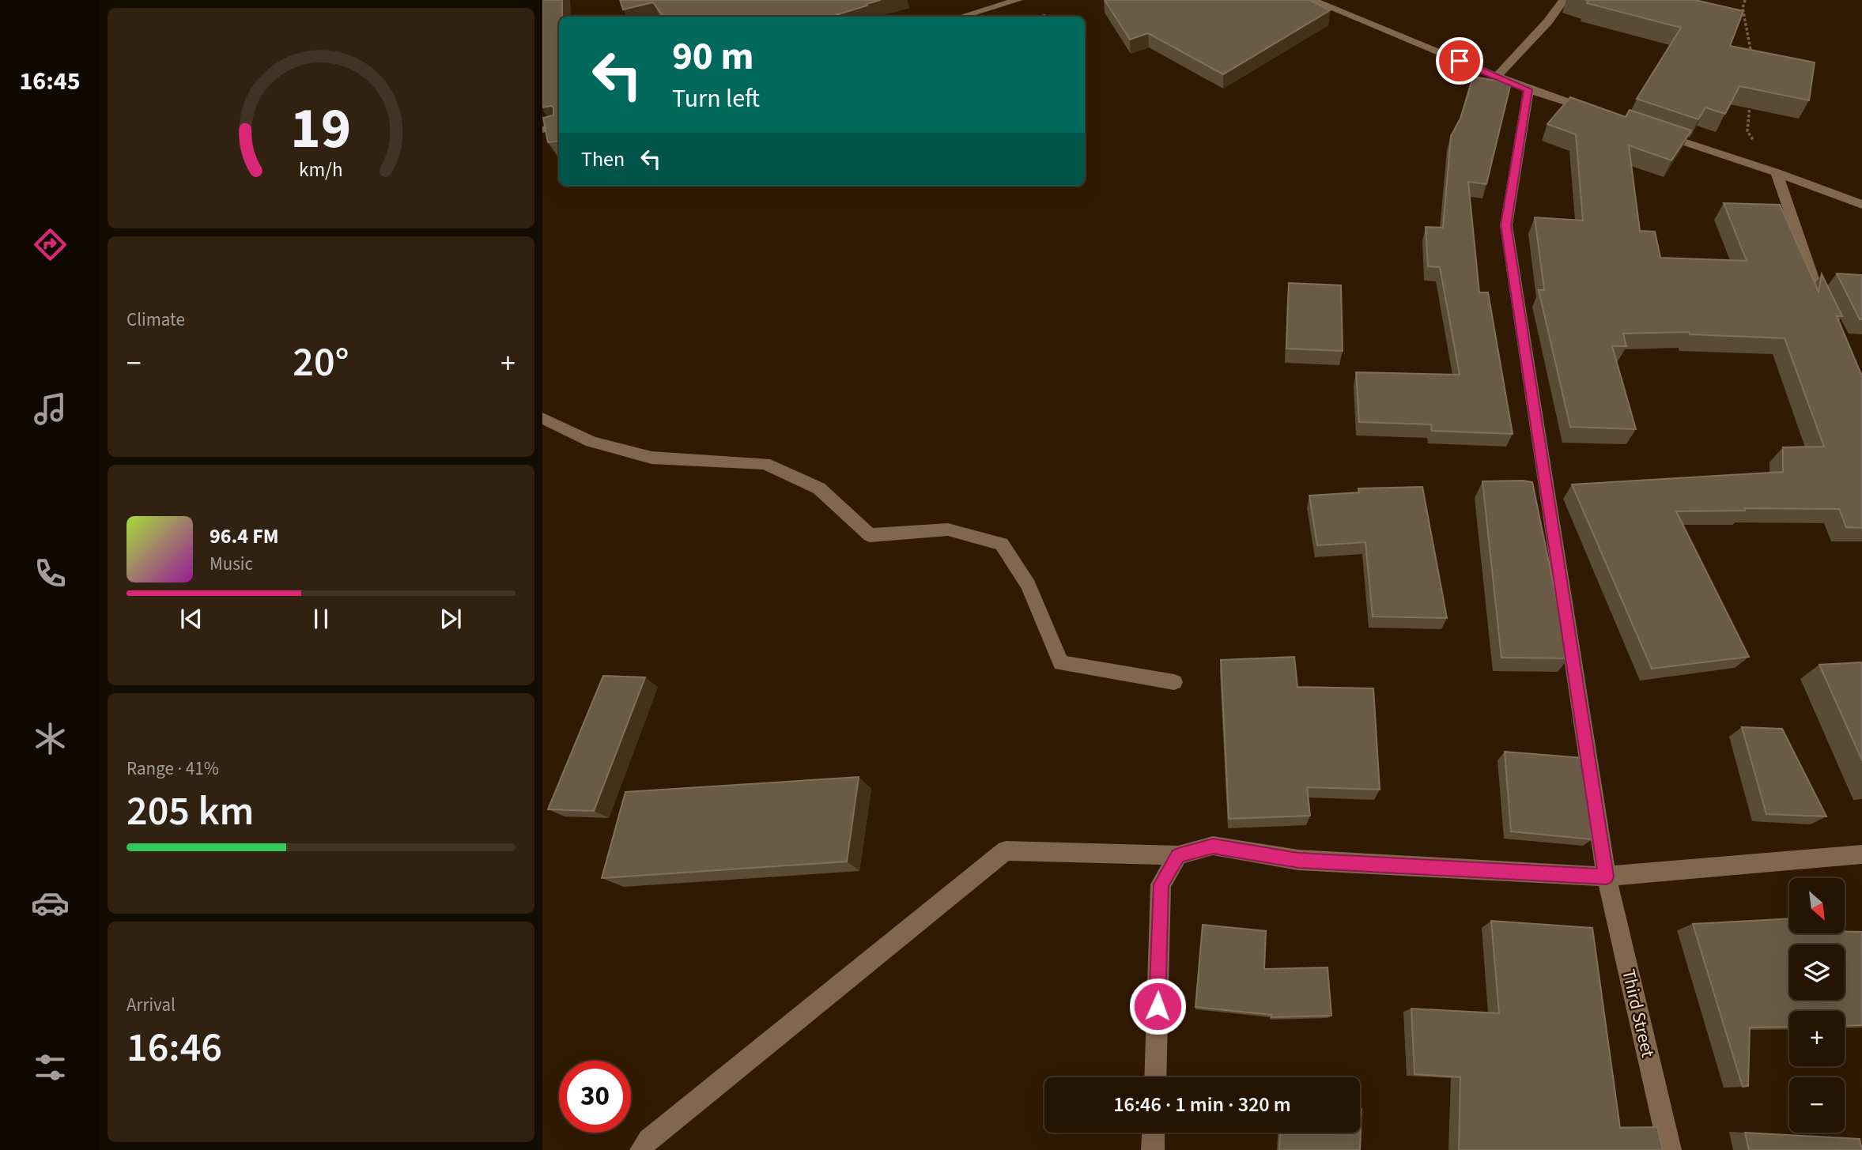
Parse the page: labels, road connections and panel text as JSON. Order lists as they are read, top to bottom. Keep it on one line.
{"streets":{"street":["Third Street"]},"north":"bottom right","page":{"tabs":"16:45","turn":["90 m","Turn left"],"then":"Then","tile":["Climate",["Range · 41%","205 km"],["Arrival","16:46"]],"heat":["−","20°","+"],"song":["96.4 FM","Music"],"map_buttons":["+","−"],"limit":"30","trip":"16:46 · 1 min · 320 m","gauge":["19","km/h"]}}
